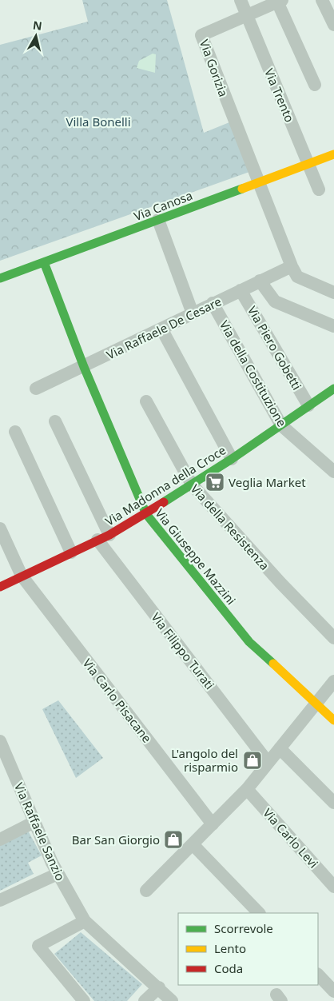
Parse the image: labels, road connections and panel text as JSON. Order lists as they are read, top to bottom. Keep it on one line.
{"streets":{"street":["Via Gorizia","Via Trento","Via Canosa","Via Raffaele De Cesare","Via Piero Gobetti","Via della Costituzione","Via Madonna della Croce","Via della Resistenza","Via Giuseppe Mazzini","Via Filippo Turati","Via Carlo Pisacane","Via Raffaele Sanzio","Via Carlo Levi"]},"crossings":[["Via Gorizia","Via Trento"],["Via Gorizia","Via Canosa"],["Via Trento","Via Canosa"],["Via Canosa","Via Giuseppe Mazzini"],["Via Raffaele De Cesare","Via Piero Gobetti"],["Via Raffaele De Cesare","Via della Costituzione"],["Via Raffaele De Cesare","Via Giuseppe Mazzini"],["Via Piero Gobetti","Via Madonna della Croce"],["Via della Costituzione","Via Madonna della Croce"],["Via Madonna della Croce","Via della Resistenza"],["Via Madonna della Croce","Via Giuseppe Mazzini"],["Via Madonna della Croce","Via Filippo Turati"],["Via Madonna della Croce","Via Carlo Pisacane"]],"parks":["Villa Bonelli"],"places":{"supermarket":["Veglia Market"],"shop":["L'angolo del risparmio","Bar San Giorgio"]},"legend":["Scorrevole","Lento","Coda"],"north":"top"}
